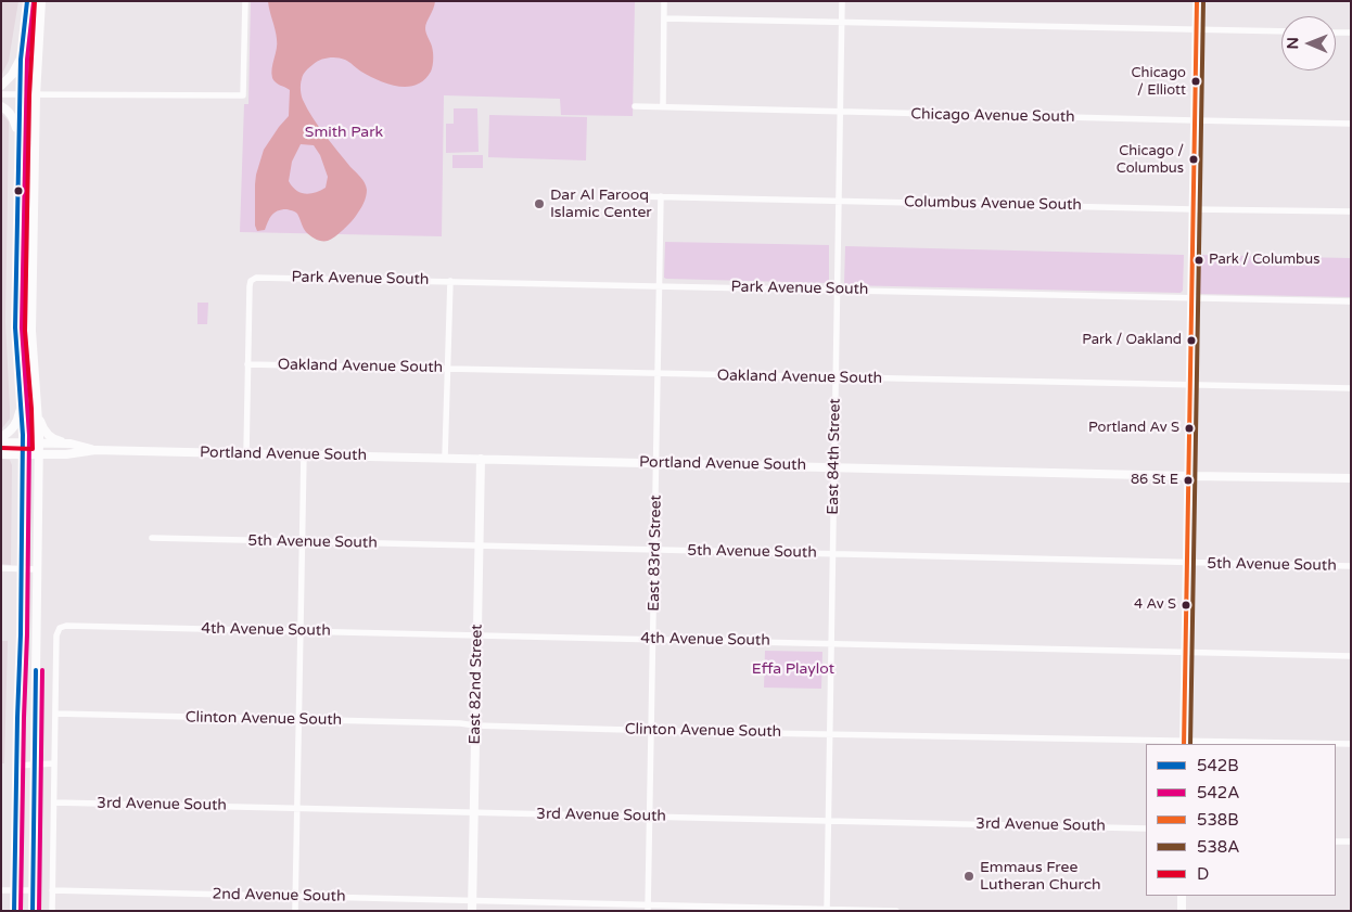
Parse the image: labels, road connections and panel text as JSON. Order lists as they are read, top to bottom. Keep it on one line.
{"streets":{"main road":["Portland Avenue South","East 82nd Street"],"street":["Chicago Avenue South","Columbus Avenue South","Park Avenue South","Oakland Avenue South","East 84th Street","5th Avenue South","East 83rd Street","4th Avenue South","Clinton Avenue South","3rd Avenue South","2nd Avenue South"]},"crossings":[["Chicago Avenue South","East 84th Street"],["Columbus Avenue South","East 84th Street"],["Columbus Avenue South","East 83rd Street"],["Park Avenue South","Oakland Avenue South"],["Park Avenue South","East 84th Street"],["Park Avenue South","East 83rd Street"],["Oakland Avenue South","East 84th Street"],["Oakland Avenue South","East 83rd Street"],["Portland Avenue South","East 84th Street"],["Portland Avenue South","East 83rd Street"],["Portland Avenue South","East 82nd Street"],["East 84th Street","5th Avenue South"],["East 84th Street","4th Avenue South"],["East 84th Street","Clinton Avenue South"],["East 84th Street","3rd Avenue South"],["East 84th Street","2nd Avenue South"],["5th Avenue South","East 83rd Street"],["5th Avenue South","East 82nd Street"],["East 83rd Street","4th Avenue South"],["East 83rd Street","Clinton Avenue South"],["East 83rd Street","3rd Avenue South"],["East 83rd Street","2nd Avenue South"],["4th Avenue South","East 82nd Street"],["4th Avenue South","Clinton Avenue South"],["East 82nd Street","Clinton Avenue South"],["East 82nd Street","3rd Avenue South"],["East 82nd Street","2nd Avenue South"]],"parks":["Smith Park","Effa Playlot"],"places":["Chicago / Elliott","Chicago / Columbus","Dar Al Farooq Islamic Center","Park / Columbus","Park / Oakland","Portland Av S","86 St E","4 Av S","Emmaus Free Lutheran Church"],"lines":["transit line 542B","transit line 538B","transit line 538A","transit line D","transit line 542A"],"legend":["542B","542A","538B","538A","D"],"north":"left"}
